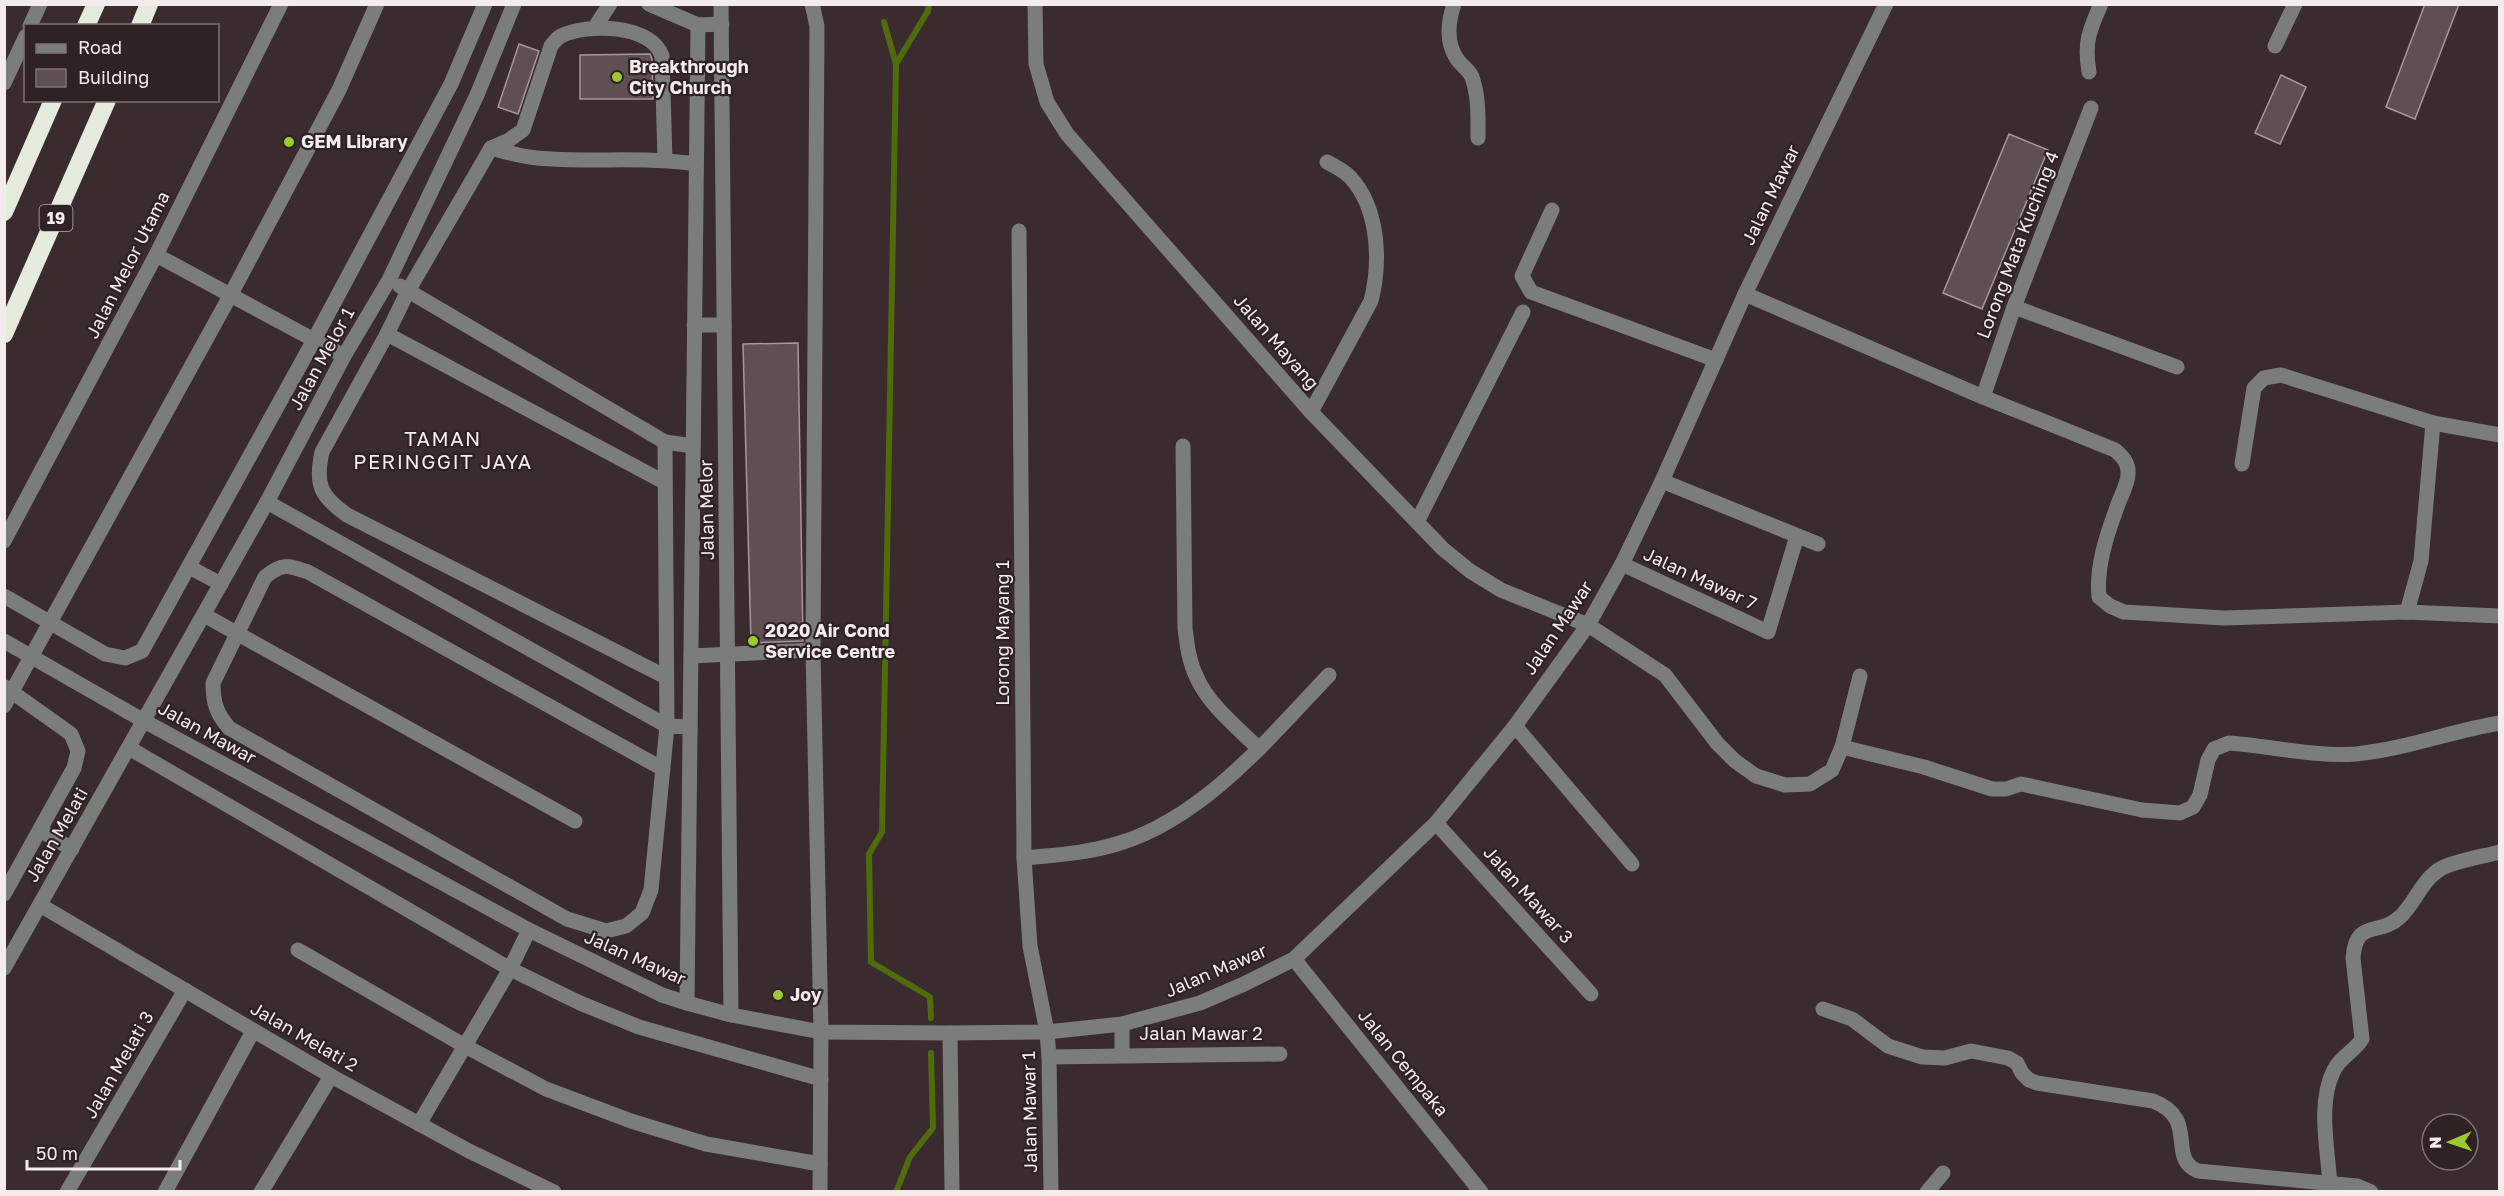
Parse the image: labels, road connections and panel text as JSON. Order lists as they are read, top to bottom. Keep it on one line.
{"streets":{"highway":["19"],"street":["Jalan Mawar","Lorong Mata Kuching 4","Jalan Melor Utama","Jalan Mayang","Jalan Melor 1","Jalan Melor","Jalan Mawar 7","Lorong Mayang 1","Jalan Melati","Jalan Mawar 3","Jalan Mawar 2","Jalan Melati 2","Jalan Cempaka","Jalan Melati 3","Jalan Mawar 1"]},"crossings":[["Jalan Mawar","Jalan Mayang"],["Jalan Mawar","Jalan Melor 1"],["Jalan Mawar","Jalan Melor"],["Jalan Mawar","Jalan Mawar 7"],["Jalan Mawar","Lorong Mayang 1"],["Jalan Mawar","Jalan Melati"],["Jalan Mawar","Jalan Mawar 3"],["Jalan Mawar","Jalan Mawar 2"],["Jalan Mawar","Jalan Cempaka"],["Jalan Mawar","Jalan Mawar 1"],["Jalan Melor 1","Jalan Melati"],["Lorong Mayang 1","Jalan Mawar 1"],["Jalan Melati","Jalan Melati 2"],["Jalan Mawar 2","Jalan Mawar 1"],["Jalan Melati 2","Jalan Melati 3"]],"districts":["TAMAN PERINGGIT JAYA"],"places":["Breakthrough City Church","GEM Library","2020 Air Cond Service Centre","Joy"],"legend":["Road","Building"],"scale_bar":"50 m","north":"left"}
